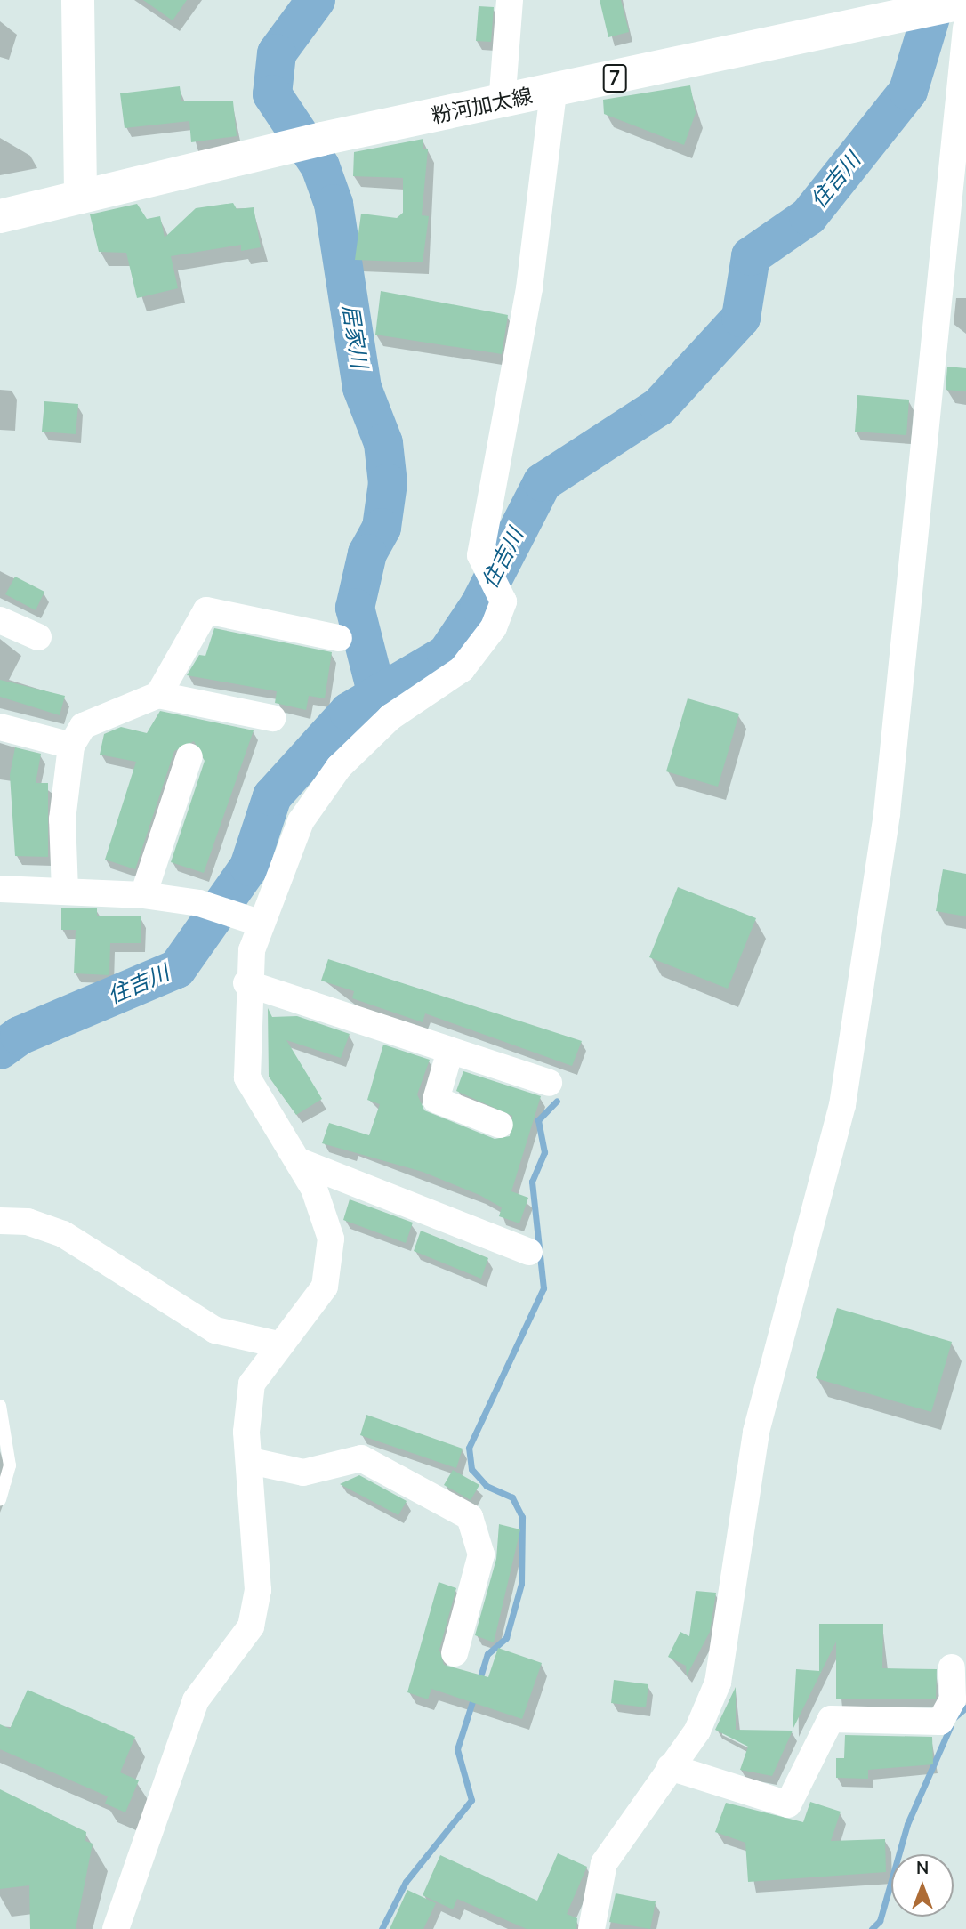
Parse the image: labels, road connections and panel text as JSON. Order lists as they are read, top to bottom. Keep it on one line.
{"streets":{"main road":["7","粉河加太線"]},"water":["住吉川","居家川"],"north":"top"}
